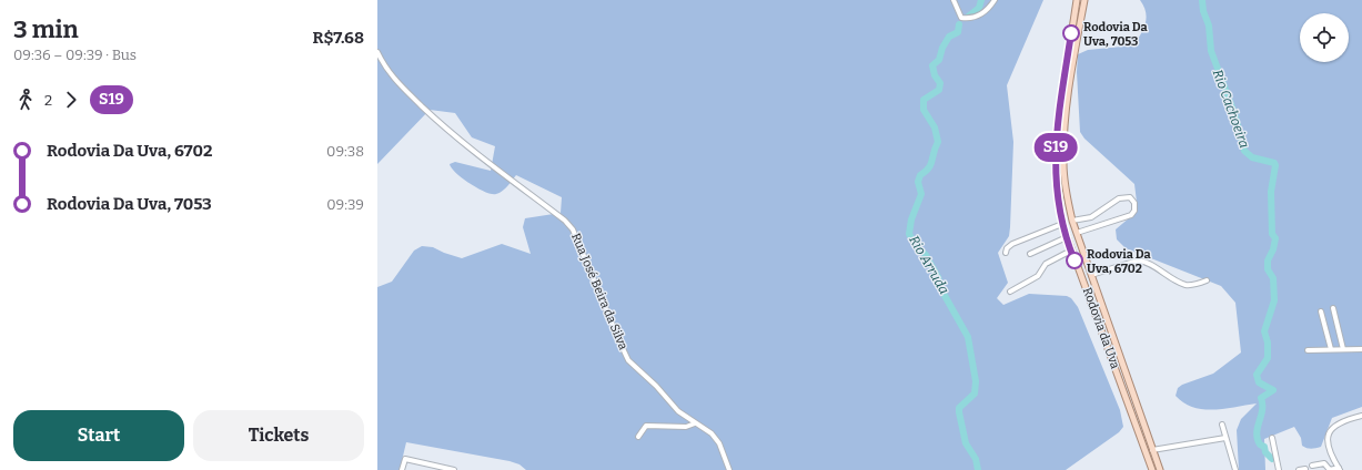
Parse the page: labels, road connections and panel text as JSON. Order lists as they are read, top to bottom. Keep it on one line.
{"streets":{"main road":["Rodovia da Uva"],"street":["Rua José Beira da Silva"]},"water":["Rio Cachoeira","Rio Arruda"],"places":["Rodovia Da Uva, 7053","Rodovia Da Uva, 6702"],"lines":["bus line S19"],"page":{"heading":["3 min","09:36 – 09:39 · Bus","R$7.68"],"on_map":"S19","legs":["2","S19"],"list":[{"name":"Rodovia Da Uva, 6702","value":"09:38"},{"name":"Rodovia Da Uva, 7053","value":"09:39"}],"buttons":["Start","Tickets"]}}
